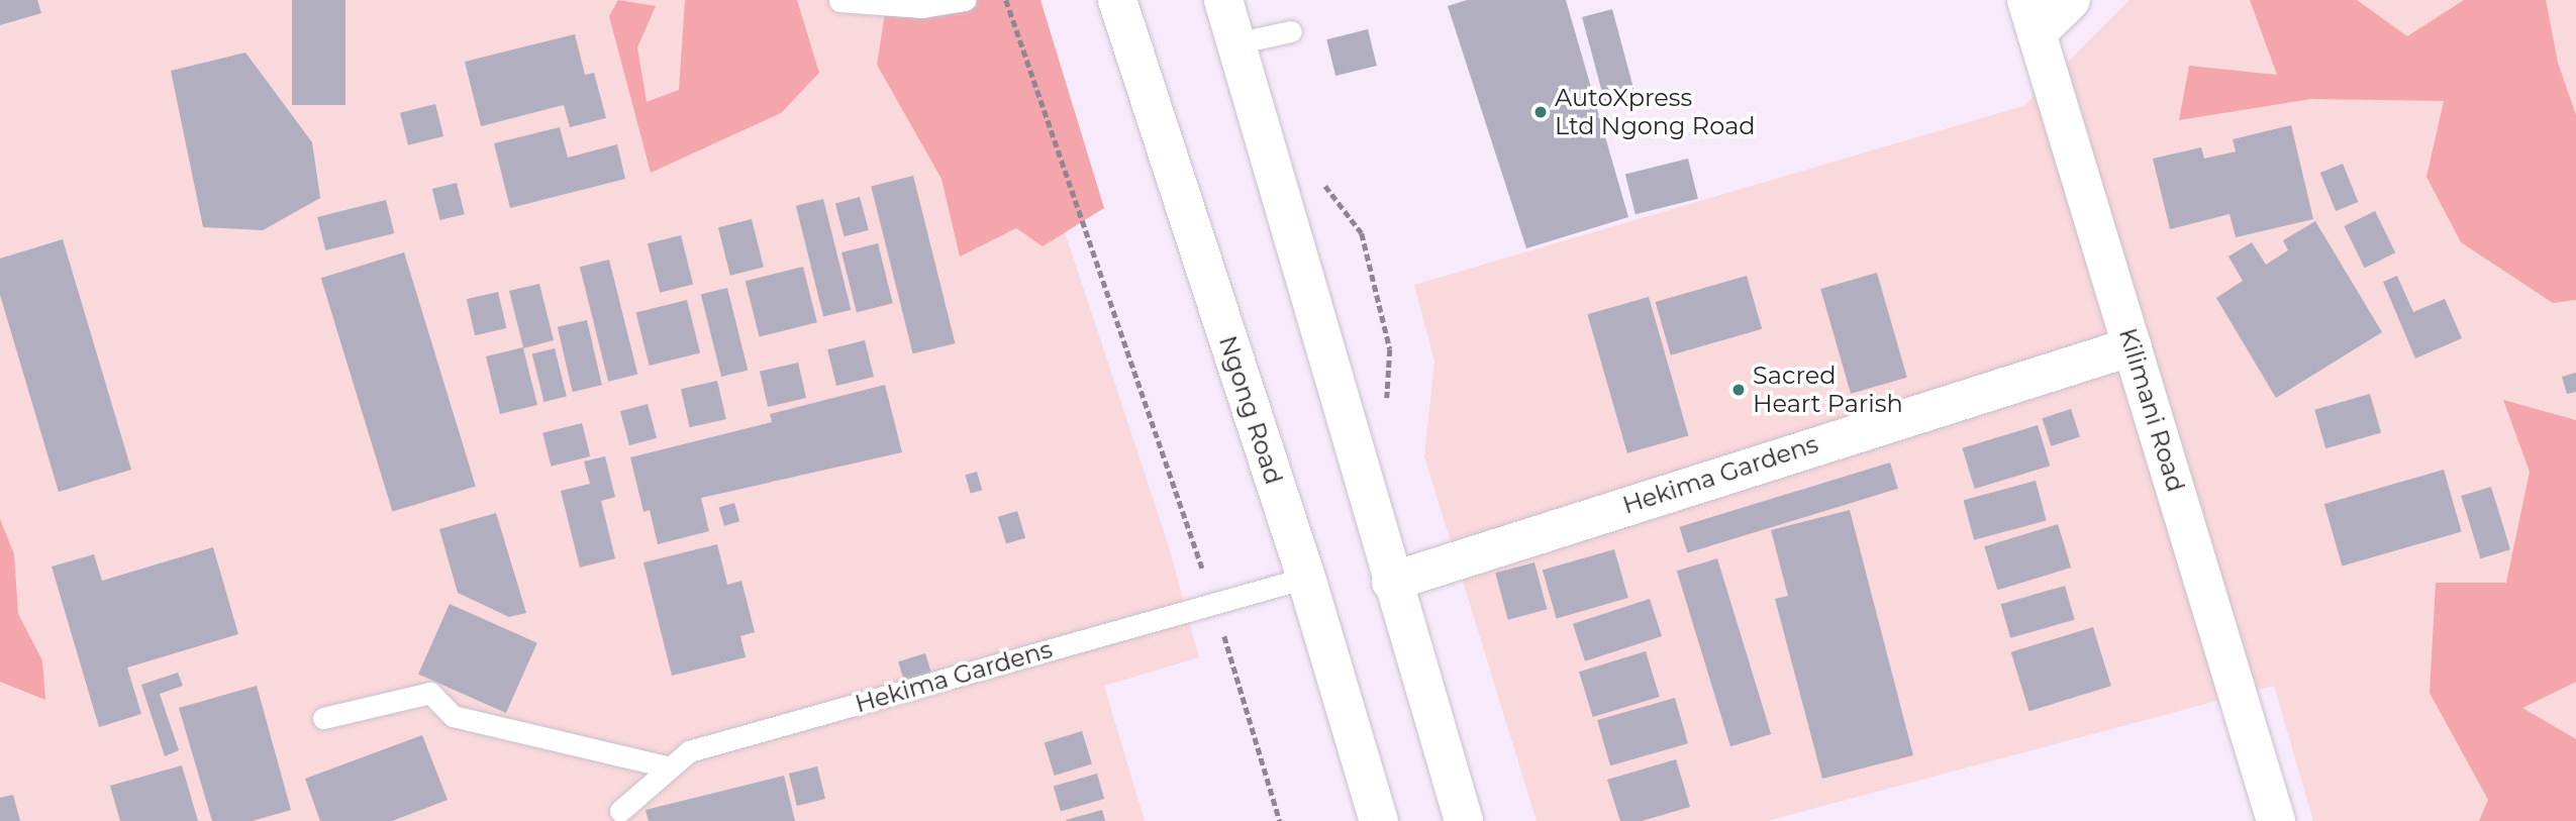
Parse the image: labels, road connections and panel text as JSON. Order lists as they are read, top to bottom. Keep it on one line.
{"streets":{"main road":["Ngong Road","Kilimani Road","Hekima Gardens"]},"crossings":[["Ngong Road","Hekima Gardens"],["Kilimani Road","Hekima Gardens"]],"places":["AutoXpress Ltd Ngong Road","Sacred Heart Parish"]}
